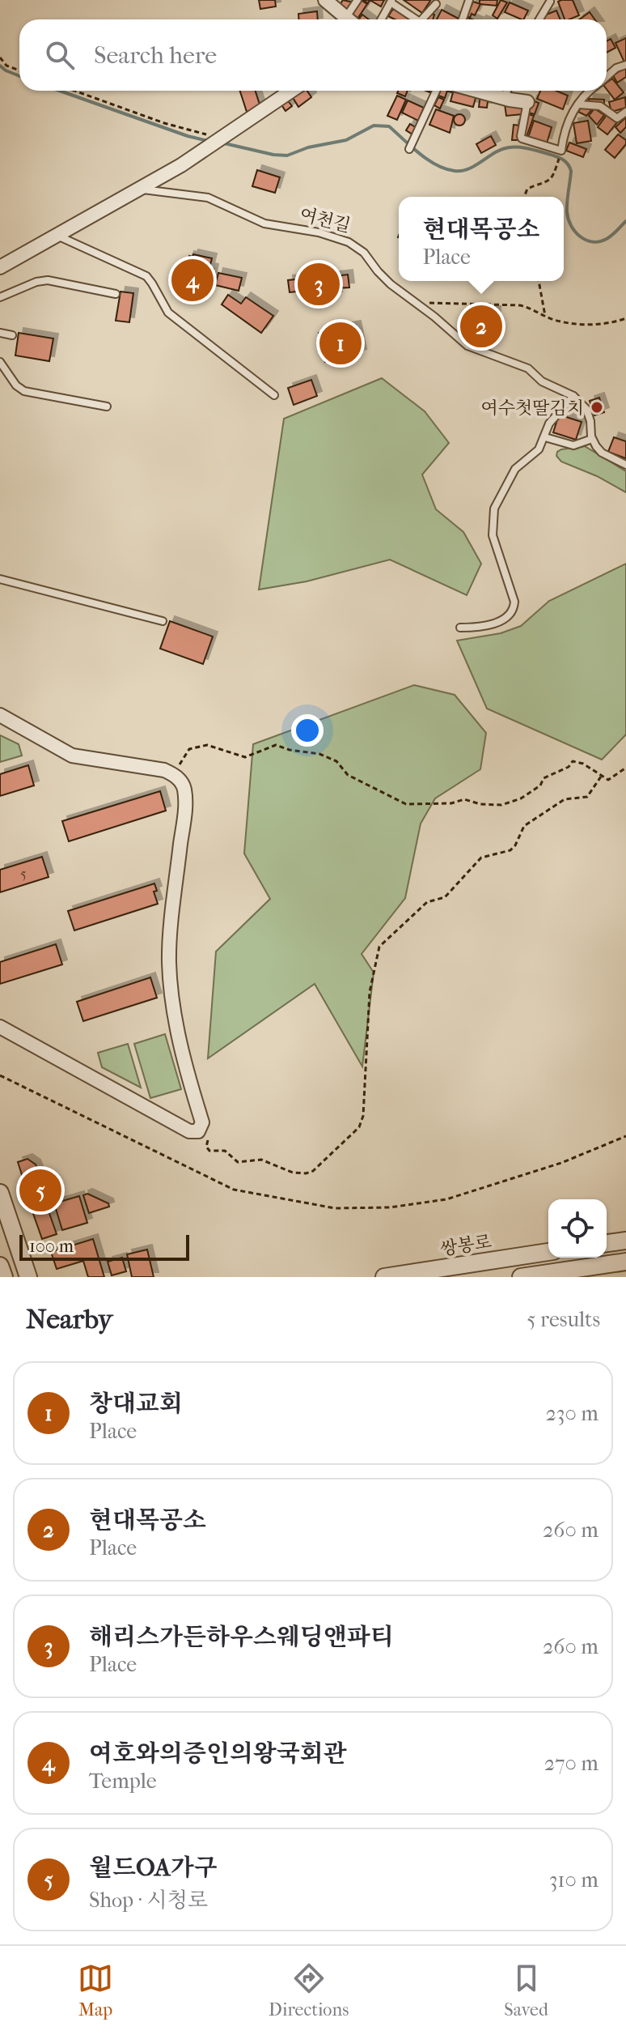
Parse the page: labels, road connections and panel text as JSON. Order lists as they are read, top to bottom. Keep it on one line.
{"streets":{"street":["쌍봉로"],"lane":["여천길"]},"places":["여수첫딸김치"],"house_numbers":["5"],"scale_bar":"100 m","page":{"search":"Search here","popup":["현대목공소","Place"],"pins":["4","3","2","1","5"],"scale":"100 m","heading":["Nearby","5 results"],"list":[{"mark":"1","name":"창대교회","note":"Place","value":"230 m"},{"mark":"2","name":"현대목공소","note":"Place","value":"260 m"},{"mark":"3","name":"해리스가든하우스웨딩앤파티","note":"Place","value":"260 m"},{"mark":"4","name":"여호와의증인의왕국회관","note":"Temple","value":"270 m"},{"mark":"5","name":"월드OA가구","note":"Shop · 시청로","value":"310 m"}],"nav":["Map","Directions","Saved"]}}
